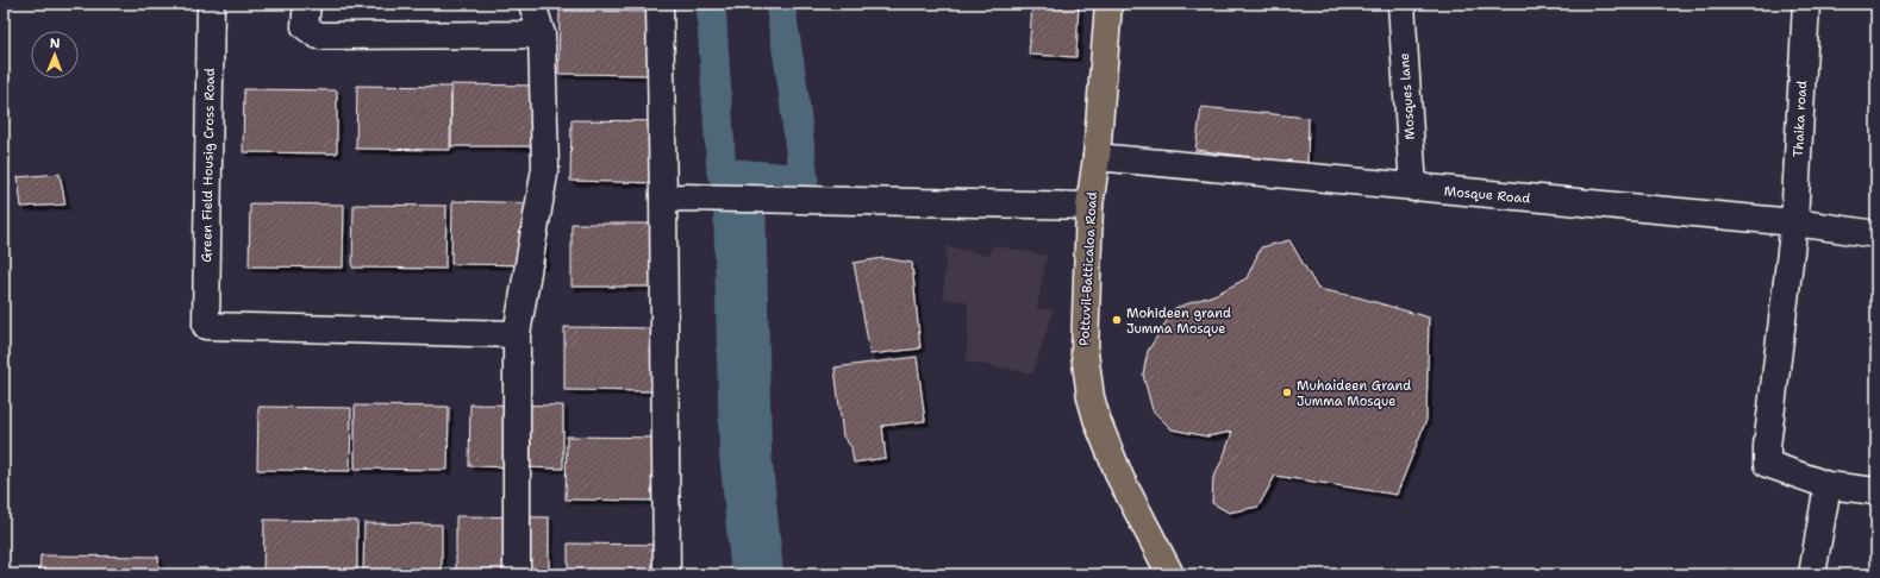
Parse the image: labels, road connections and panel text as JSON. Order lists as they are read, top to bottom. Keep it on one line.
{"streets":{"highway":["Pottuvil-Batticaloa Road"],"street":["Mosques lane","Thaika road","Green Field Housig Cross Road","Mosque Road"]},"crossings":[["Mosques lane","Mosque Road"],["Thaika road","Mosque Road"],["Mosque Road","Pottuvil-Batticaloa Road"]],"places":["Mohideen grand Jumma Mosque","Muhaideen Grand Jumma Mosque"],"north":"top"}
